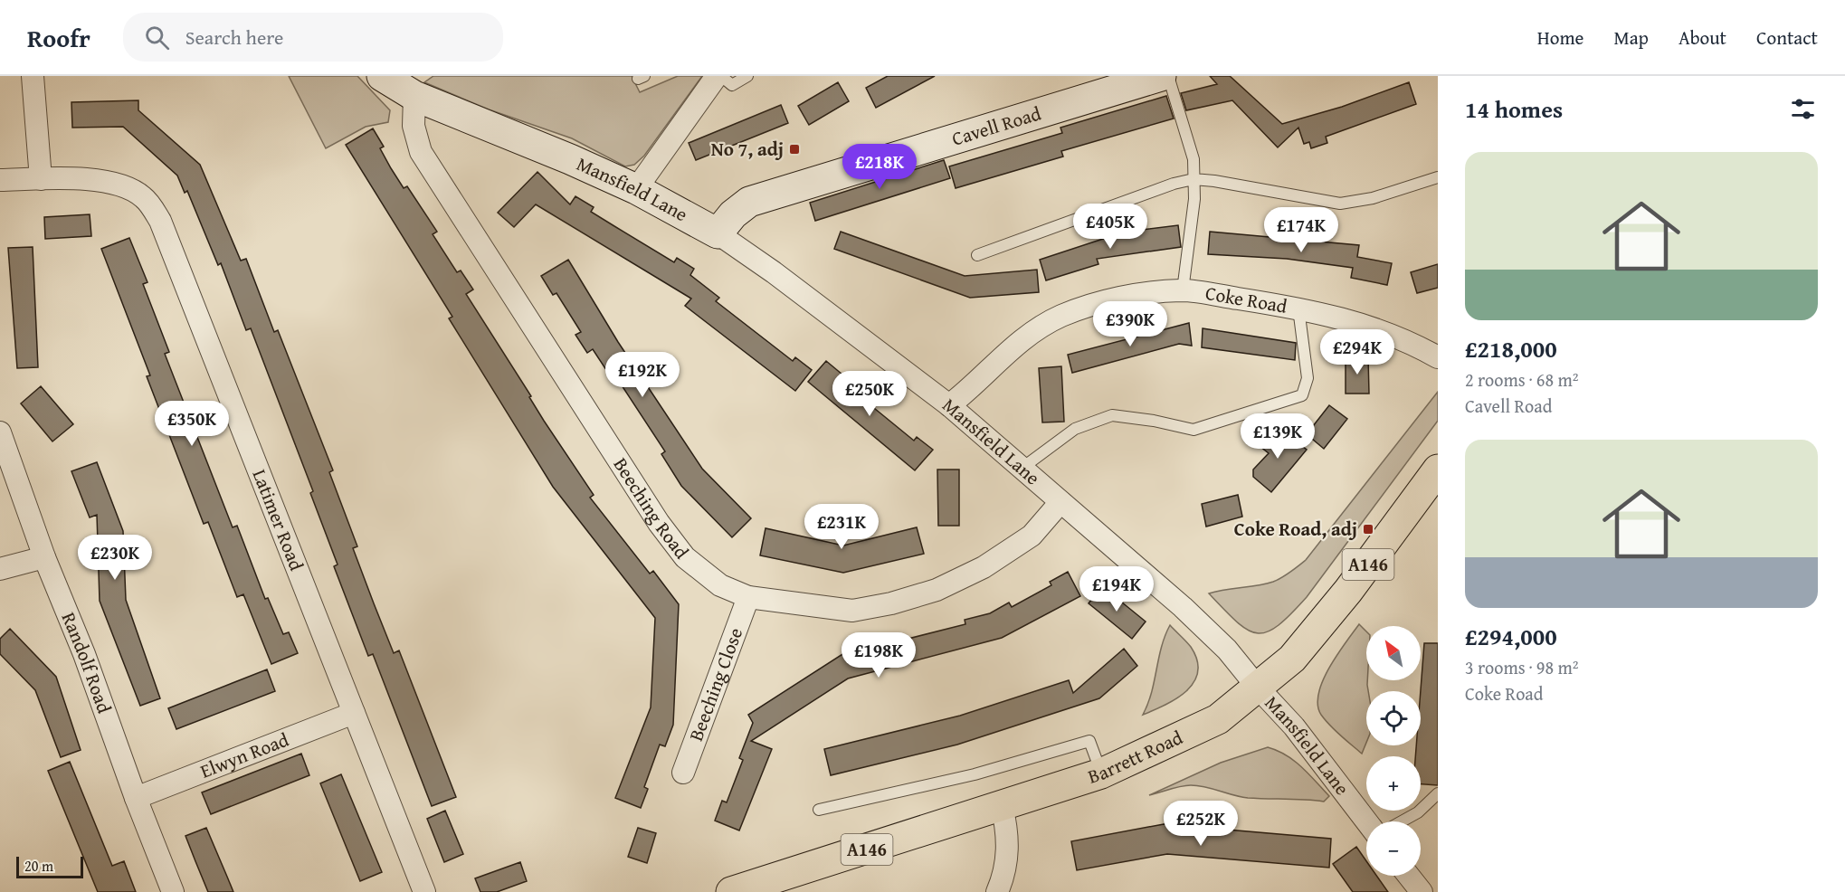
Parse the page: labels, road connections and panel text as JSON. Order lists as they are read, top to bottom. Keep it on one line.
{"streets":{"highway":["A146","Barrett Road"],"street":["Cavell Road","Mansfield Lane","Coke Road","Beeching Road","Latimer Road","Randolf Road","Beeching Close","Elwyn Road"]},"crossings":[["Cavell Road","Mansfield Lane"],["Mansfield Lane","Coke Road"],["Mansfield Lane","Beeching Road"],["Mansfield Lane","Barrett Road"],["Beeching Road","Beeching Close"],["Latimer Road","Elwyn Road"],["Randolf Road","Elwyn Road"]],"places":{"transit":["No 7, adj","Coke Road, adj"]},"scale_bar":"20 m","north":"top left","page":{"header":"Roofr","search":"Search here","nav":["Home","Map","About","Contact"],"heading":"14 homes","list":[{"name":"£218,000","note":"2 rooms · 68 m² · Cavell Road"},{"name":"£294,000","note":"3 rooms · 98 m² · Coke Road"}],"price":["£218K","£405K","£174K","£390K","£294K","£192K","£250K","£350K","£139K","£231K","£230K","£194K","£198K","£252K"],"map_buttons":["+","−"],"scale":"20 m"}}
